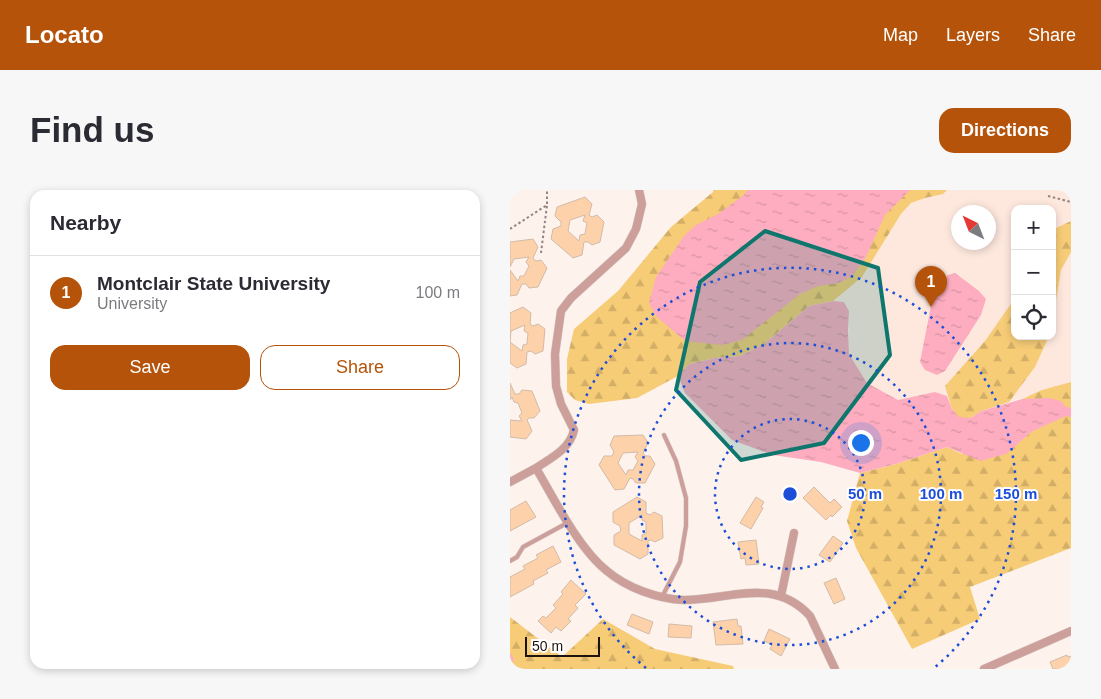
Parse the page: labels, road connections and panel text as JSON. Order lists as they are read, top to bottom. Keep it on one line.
{"scale_bar":"50 m","north":"top left","page":{"header":"Locato","nav":["Map","Layers","Share"],"buttons":["Directions",["Save","Share"]],"title":"Find us","heading":"Nearby","map_buttons":["+","−"],"list":[{"mark":"1","name":"Montclair State University","note":"University","value":"100 m"}],"pins":"1","scale":"50 m"},"rings":["50 m","100 m","150 m"]}
